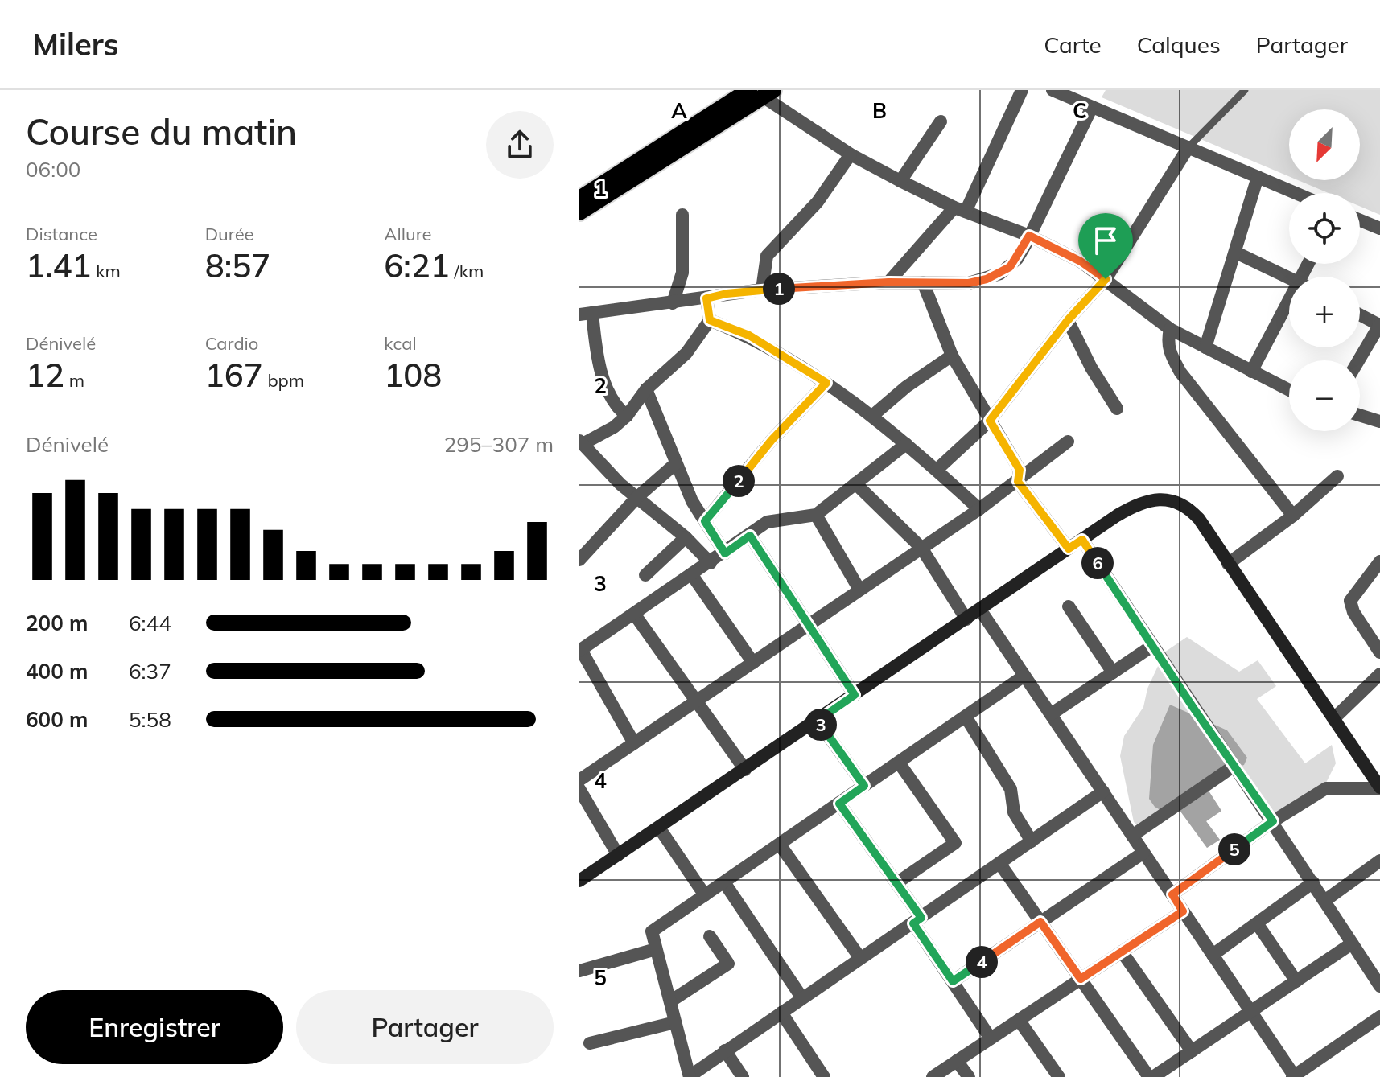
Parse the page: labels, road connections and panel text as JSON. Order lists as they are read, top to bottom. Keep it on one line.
{"north":"bottom left","page":{"header":"Milers","nav":["Carte","Calques","Partager"],"heading":["Course du matin","06:00"],"map_buttons":["+","−"],"stats":[["Distance","1.41 km"],["Durée","8:57"],["Allure","6:21 /km"],["Dénivelé","12 m"],["Cardio","167 bpm"],["kcal","108"]],"pins":["1","2","6","3","5","4"],"chart":["Dénivelé","295–307 m"],"list":[{"name":"200 m","note":"6:44"},{"name":"400 m","note":"6:37"},{"name":"600 m","note":"5:58"}],"buttons":["Enregistrer","Partager"]},"grid":{"columns":["A","B","C"],"rows":["1","2","3","4","5"]}}
